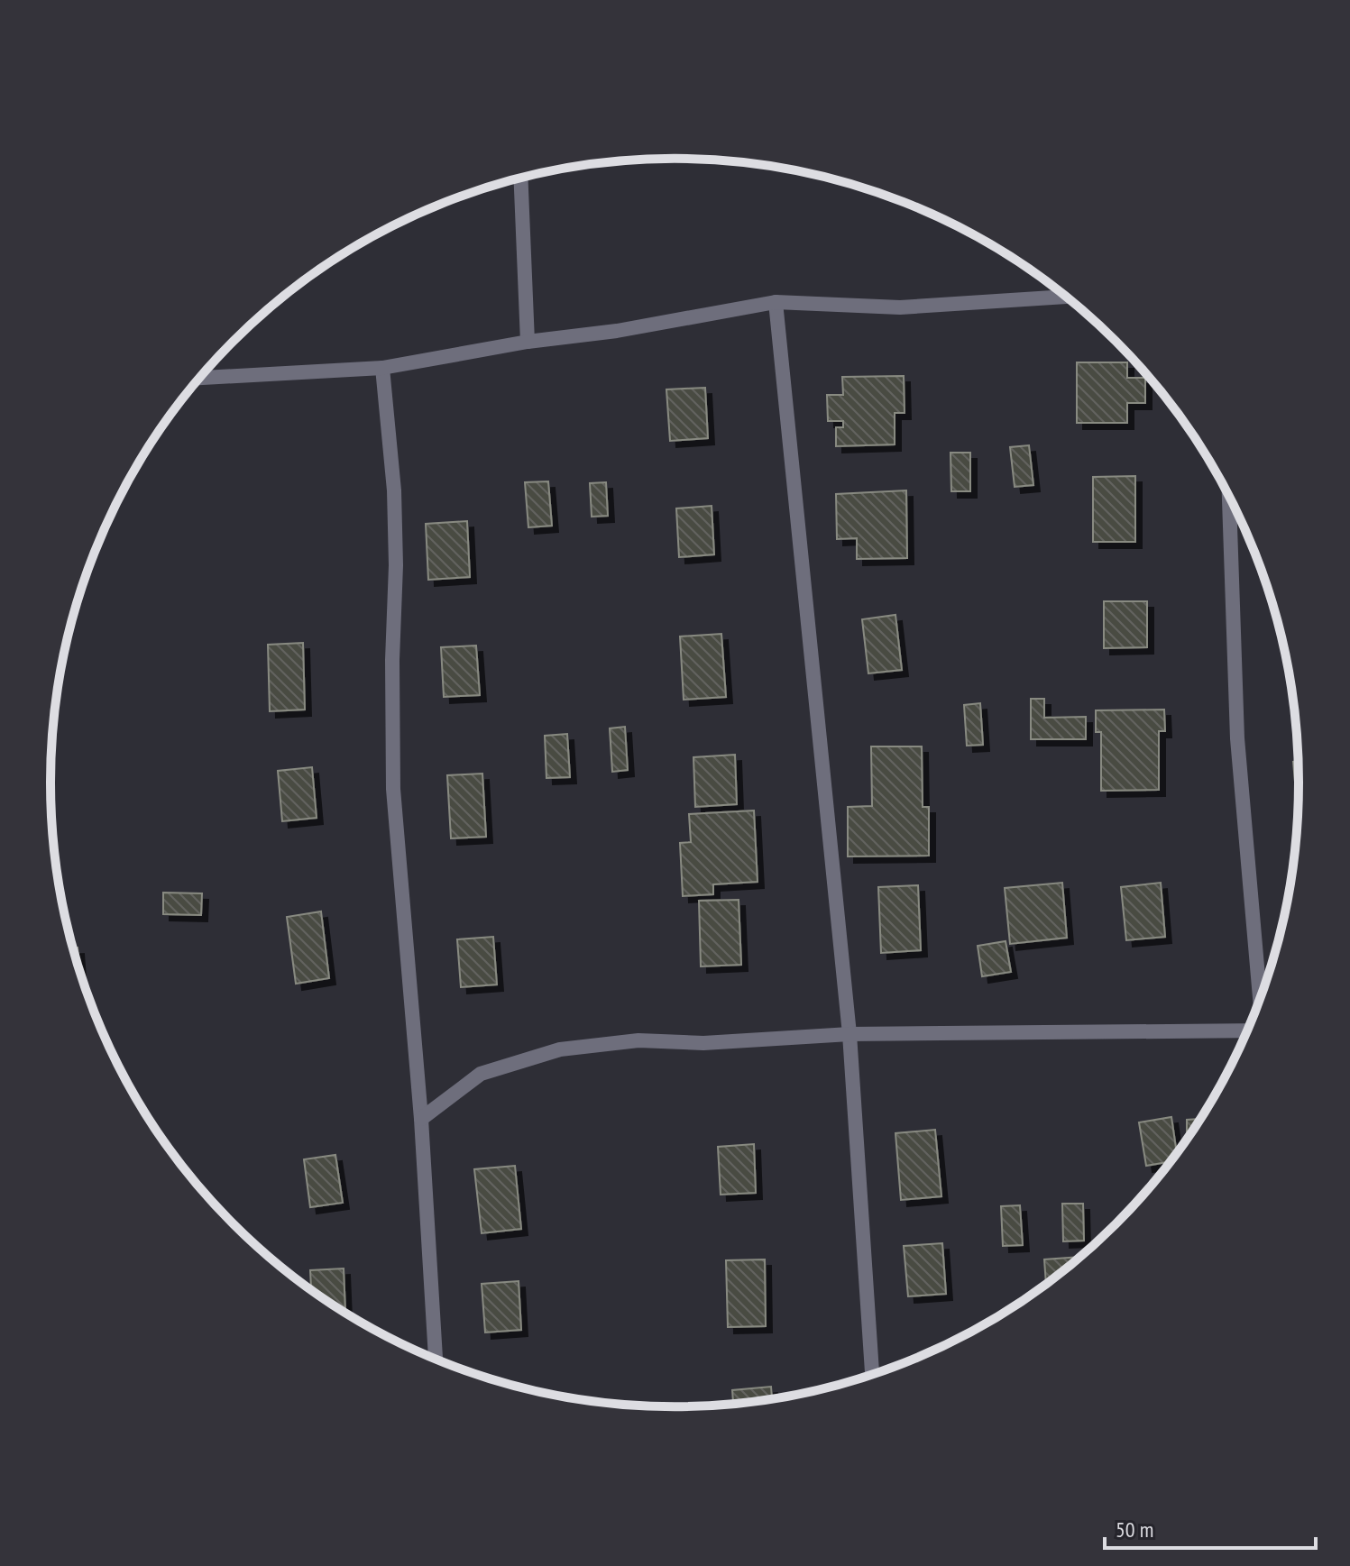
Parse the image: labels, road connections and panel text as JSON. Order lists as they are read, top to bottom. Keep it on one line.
{"scale_bar":"50 m"}
